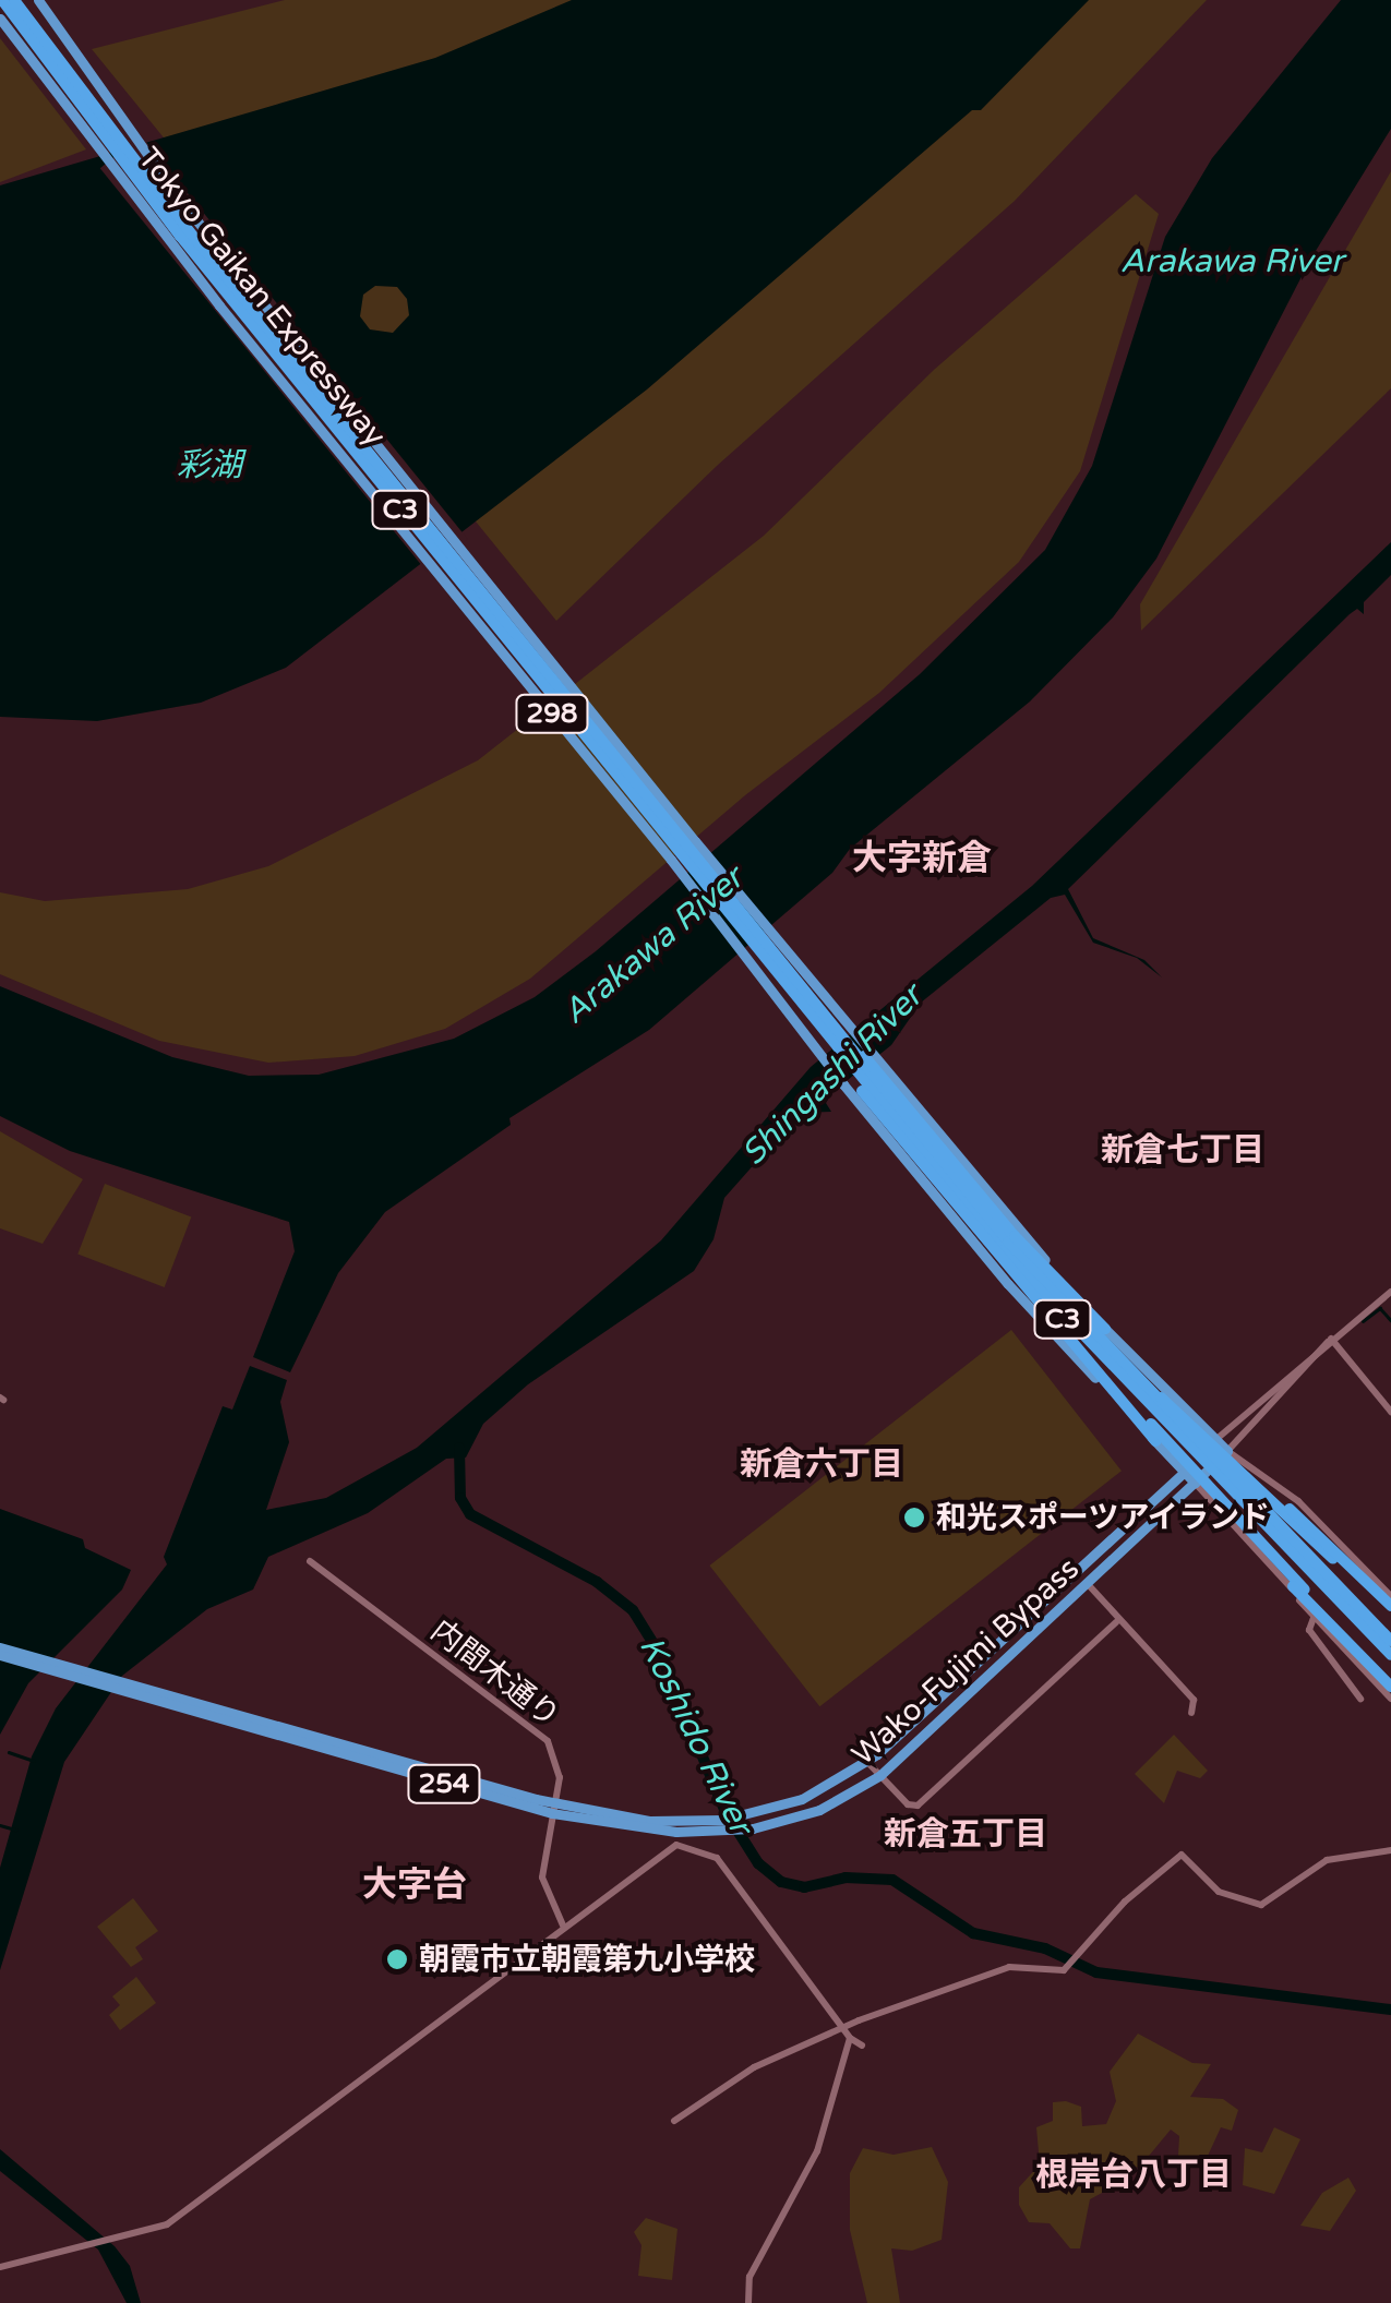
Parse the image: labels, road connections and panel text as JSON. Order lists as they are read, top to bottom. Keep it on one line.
{"streets":{"highway":["Tokyo Gaikan Expressway","C3","298","Wako-Fujimi Bypass","254"],"street":["内間木通り"]},"crossings":[["298","Wako-Fujimi Bypass"],["Wako-Fujimi Bypass","内間木通り"]],"districts":["大字新倉","新倉七丁目","新倉六丁目","新倉五丁目","大字台","根岸台八丁目"],"water":["Arakawa River","彩湖","Shingashi River","Koshido River"],"places":["和光スポーツアイランド","朝霞市立朝霞第九小学校"]}
